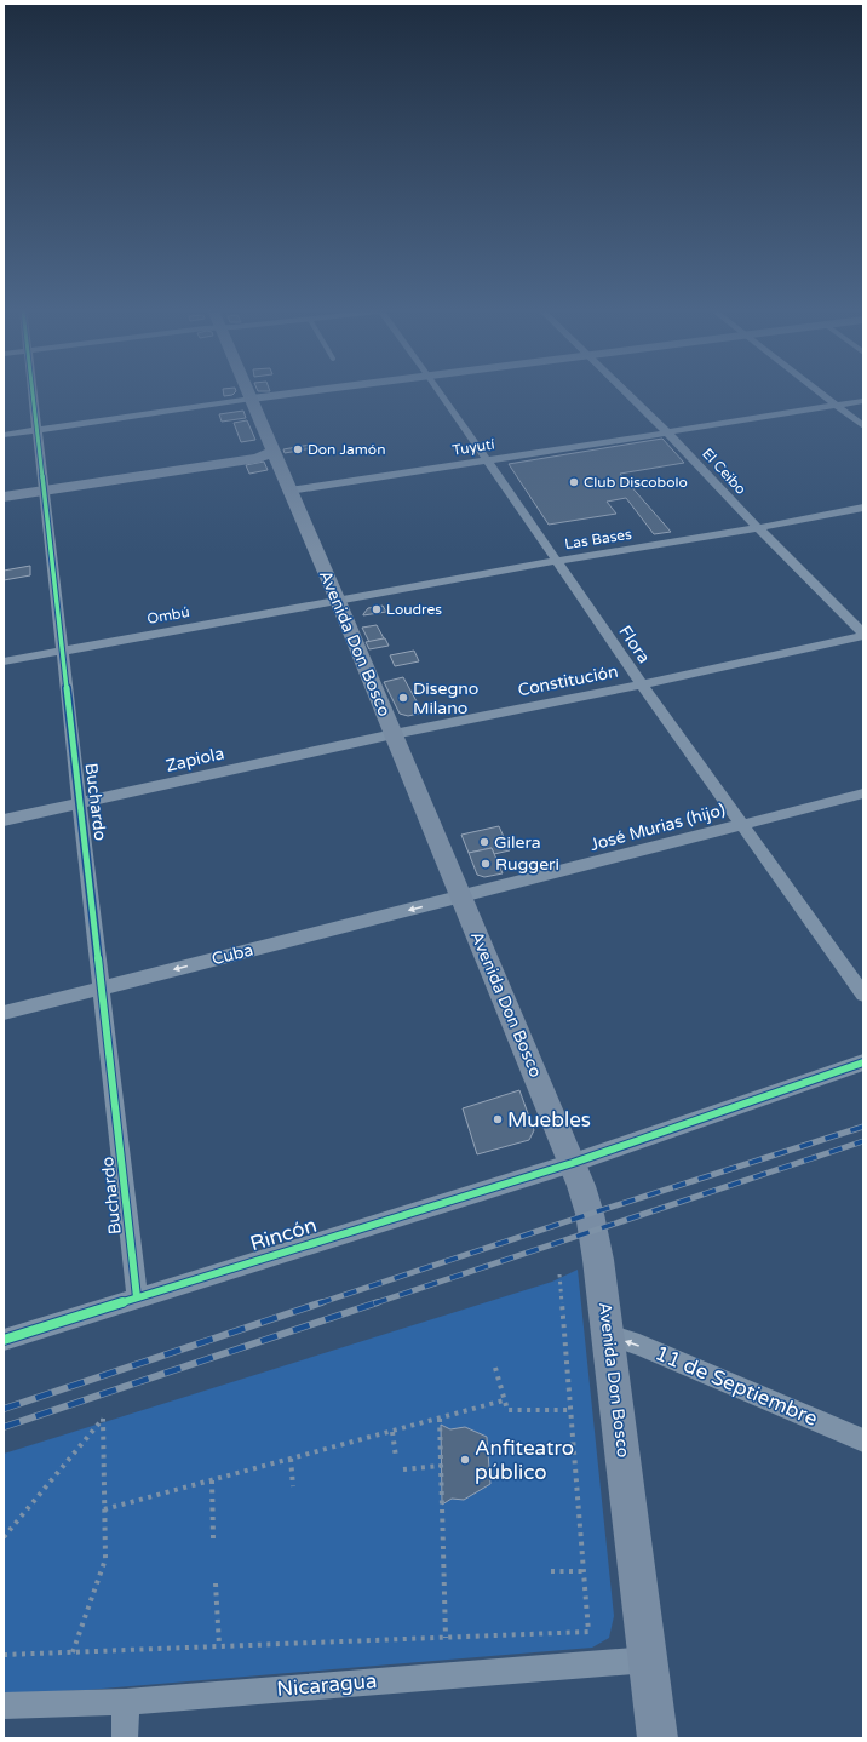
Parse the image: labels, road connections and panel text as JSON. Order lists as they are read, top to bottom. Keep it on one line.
{"streets":{"main road":["Avenida Don Bosco"],"street":["Tuyutí","El Ceibo","Las Bases","Ombú","Flora","Constitución","Zapiola","Buchardo","José Murias (hijo)","Cuba","Rincón","11 de Septiembre","Nicaragua"]},"crossings":[["Tuyutí","El Ceibo"],["Tuyutí","Avenida Don Bosco"],["Tuyutí","Flora"],["El Ceibo","Las Bases"],["El Ceibo","Constitución"],["Las Bases","Ombú"],["Las Bases","Avenida Don Bosco"],["Las Bases","Flora"],["Ombú","Avenida Don Bosco"],["Ombú","Buchardo"],["Avenida Don Bosco","Constitución"],["Avenida Don Bosco","Zapiola"],["Avenida Don Bosco","José Murias (hijo)"],["Avenida Don Bosco","Cuba"],["Avenida Don Bosco","Rincón"],["Avenida Don Bosco","11 de Septiembre"],["Avenida Don Bosco","Nicaragua"],["Flora","Constitución"],["Flora","José Murias (hijo)"],["Constitución","Zapiola"],["Zapiola","Buchardo"],["Buchardo","Cuba"],["Buchardo","Rincón"],["José Murias (hijo)","Cuba"]],"one_way":["Cuba","11 de Septiembre"],"places":["Don Jamón","Club Discobolo","Loudres","Disegno Milano","Gilera","Ruggeri","Muebles","Anfiteatro público"]}
